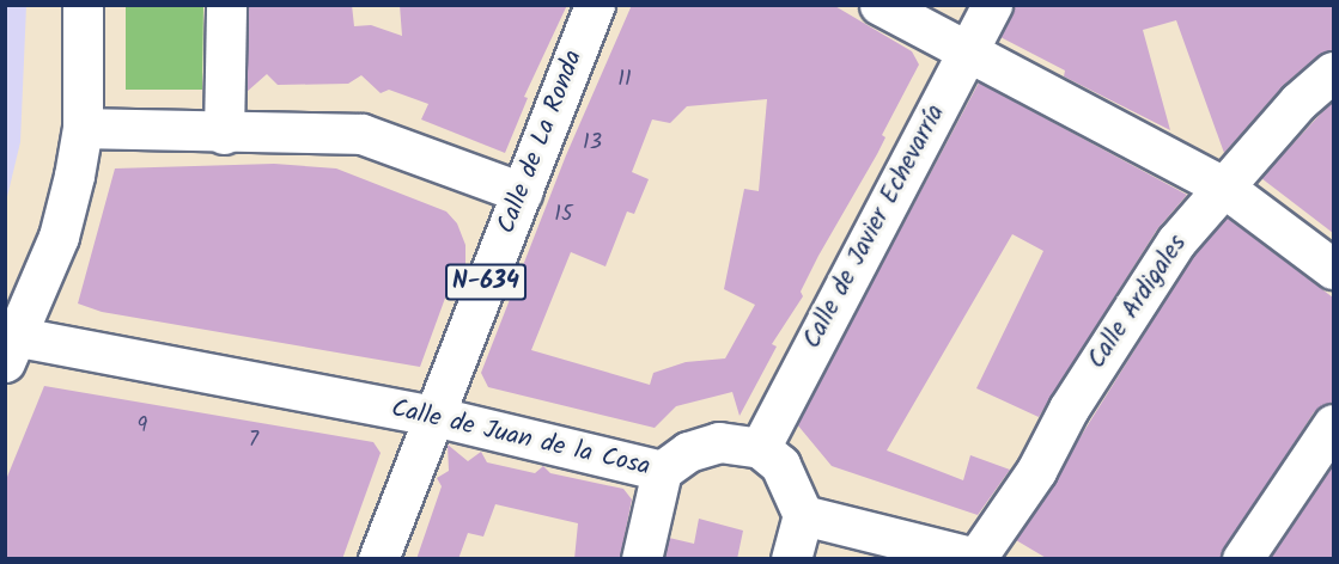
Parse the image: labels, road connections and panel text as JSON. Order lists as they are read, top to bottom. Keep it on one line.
{"streets":{"main road":["Calle de La Ronda","Calle de Javier Echevarría","N-634","Calle Ardigales","Calle de Juan de la Cosa"]},"crossings":[["Calle de La Ronda","Calle de Juan de la Cosa"],["Calle de Javier Echevarría","Calle de Juan de la Cosa"]],"house_numbers":["11","13","15","9","7"]}
